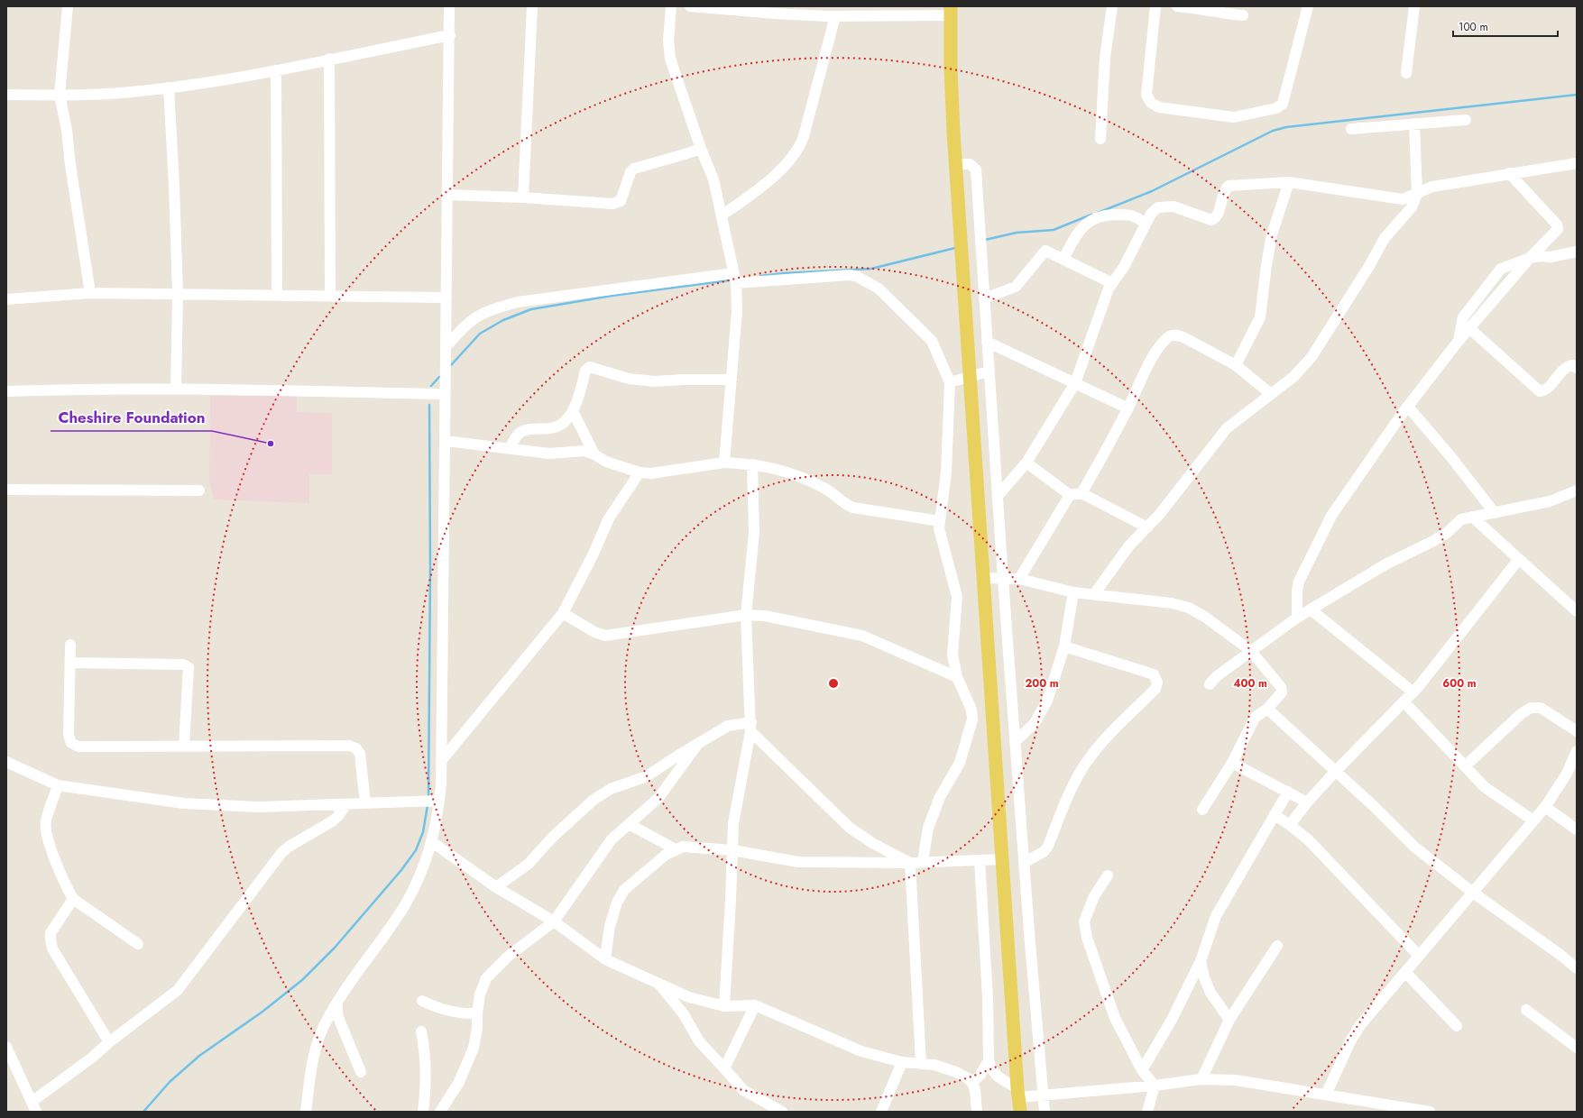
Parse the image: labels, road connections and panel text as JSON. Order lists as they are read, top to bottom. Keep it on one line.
{"places":["Cheshire Foundation"],"scale_bar":"100 m","rings":["200 m","400 m","600 m"]}
